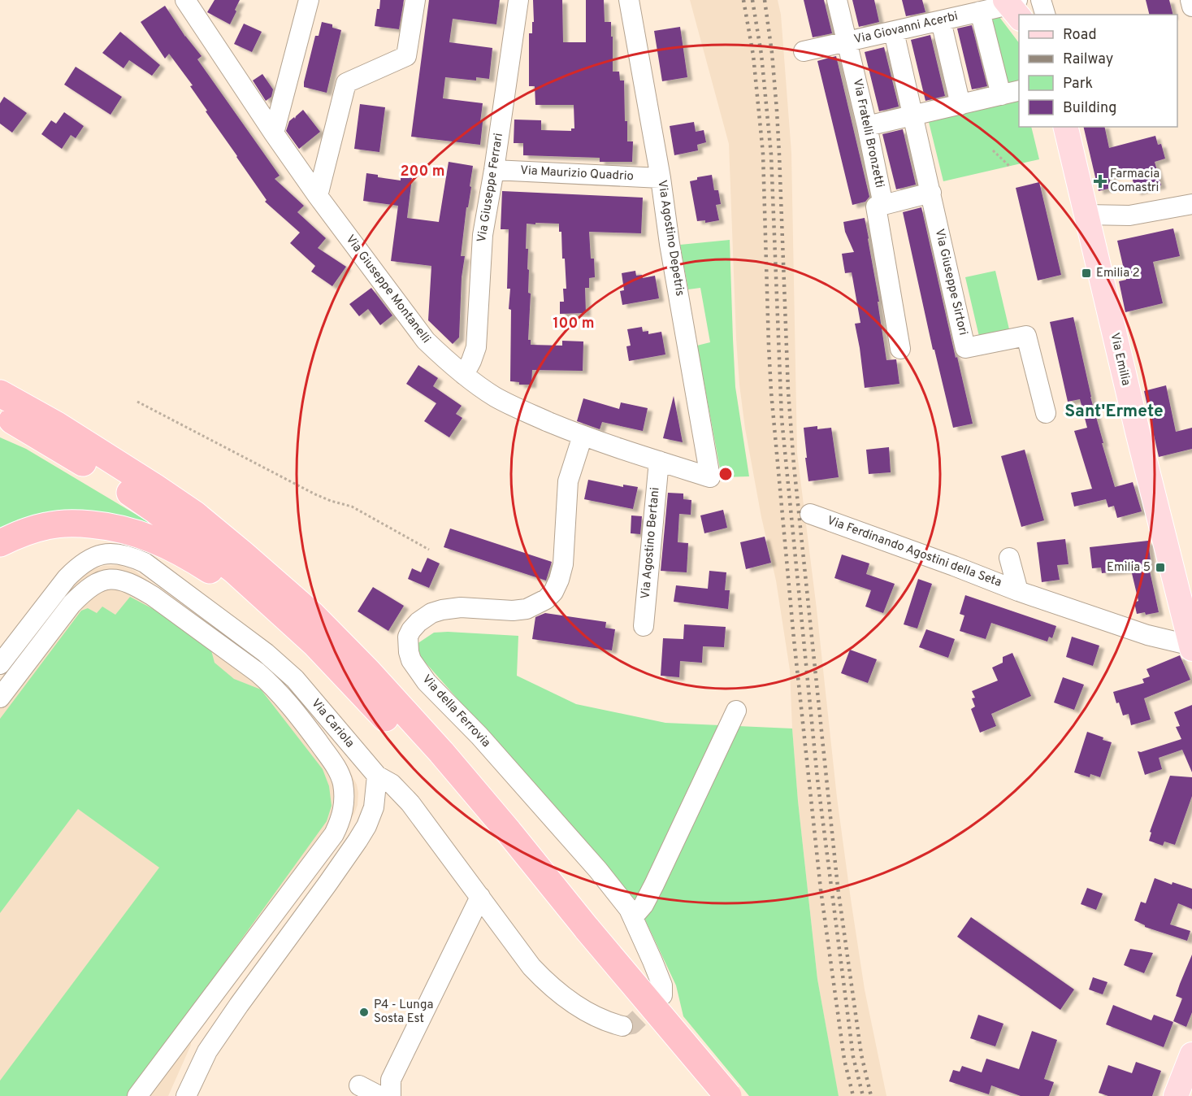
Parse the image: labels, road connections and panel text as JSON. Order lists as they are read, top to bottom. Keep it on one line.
{"streets":{"main road":["Via Emilia"],"street":["Via Giovanni Acerbi","Via Fratelli Bronzetti","Via Maurizio Quadrio","Via Giuseppe Ferrari","Via Agostino Depetris","Via Giuseppe Sirtori","Via Giuseppe Montanelli","Via Agostino Bertani","Via Ferdinando Agostini della Seta","Via della Ferrovia","Via Cariola"]},"crossings":[["Via Giovanni Acerbi","Via Fratelli Bronzetti"],["Via Giovanni Acerbi","Via Giuseppe Sirtori"],["Via Maurizio Quadrio","Via Giuseppe Ferrari"],["Via Maurizio Quadrio","Via Agostino Depetris"],["Via Giuseppe Ferrari","Via Giuseppe Montanelli"],["Via Agostino Depetris","Via Giuseppe Montanelli"],["Via Giuseppe Montanelli","Via Agostino Bertani"],["Via Giuseppe Montanelli","Via della Ferrovia"],["Via Emilia","Via Ferdinando Agostini della Seta"]],"districts":["Sant'Ermete"],"places":{"health":["Farmacia Comastri"],"transit":["Emilia 2","Emilia 5"],"other":["P4 - Lunga Sosta Est"]},"legend":["Road","Railway","Park","Building"],"rings":["200 m","100 m"]}
